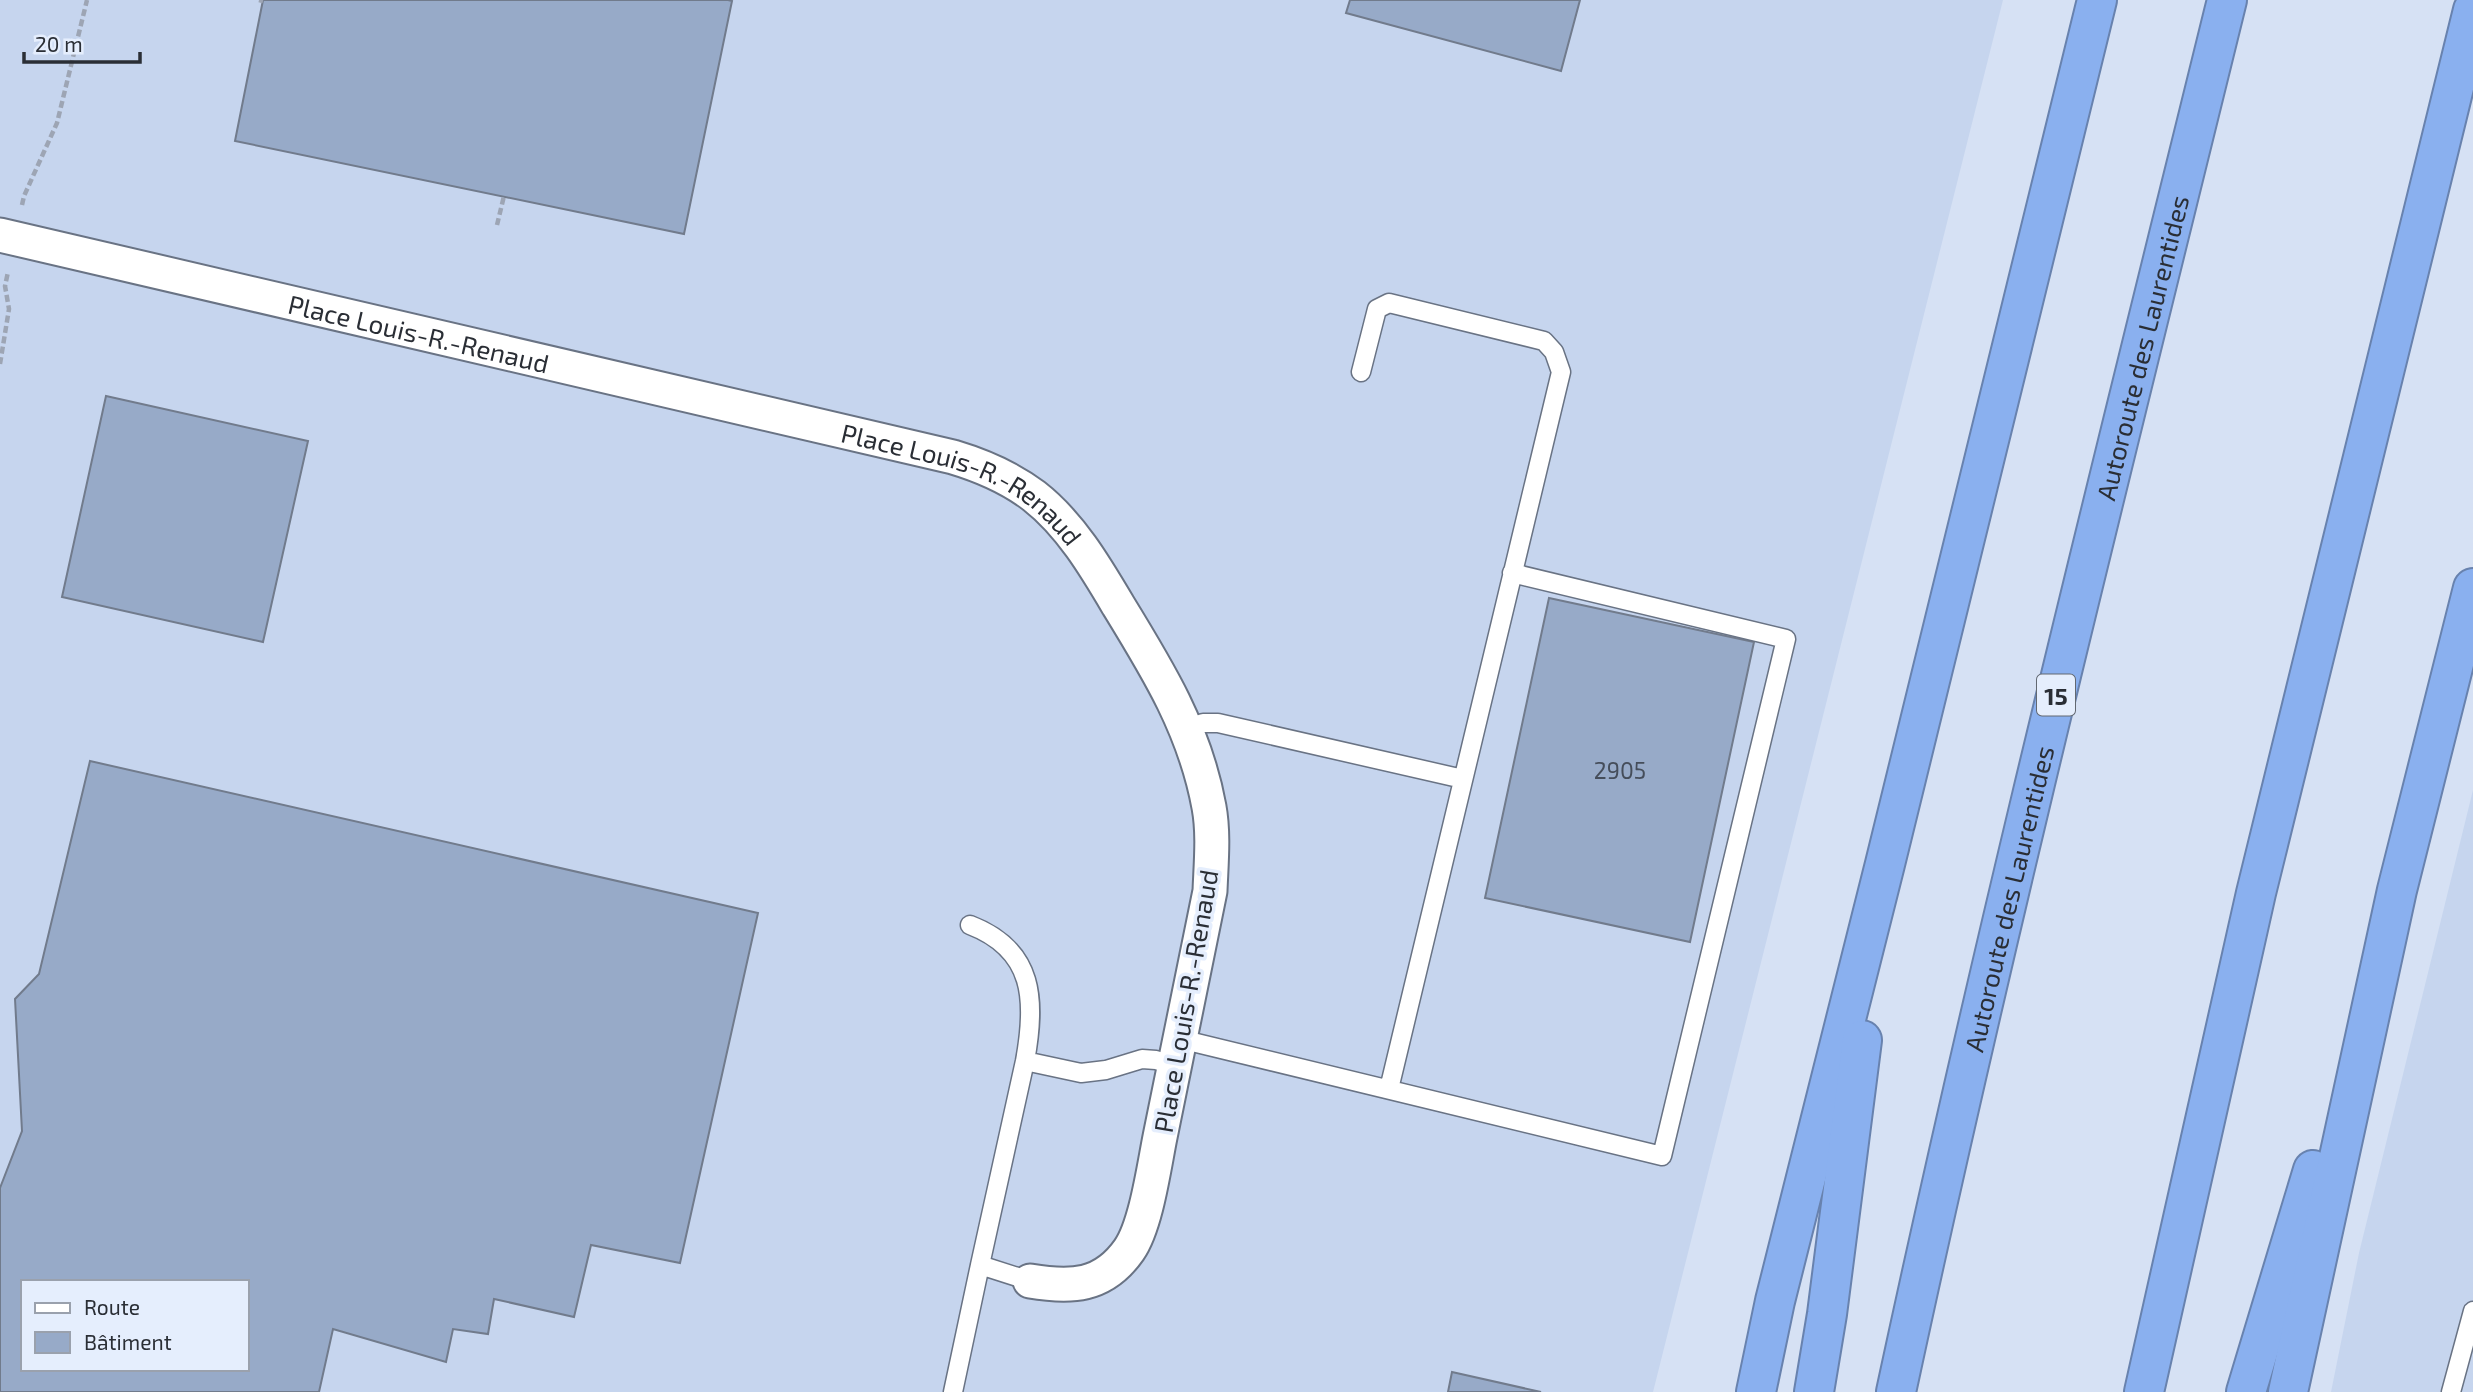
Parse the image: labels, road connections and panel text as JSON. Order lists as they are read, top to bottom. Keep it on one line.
{"streets":{"highway":["Autoroute des Laurentides","15"],"street":["Place Louis-R.-Renaud"]},"house_numbers":["2905"],"legend":["Route","Bâtiment"],"scale_bar":"20 m"}
